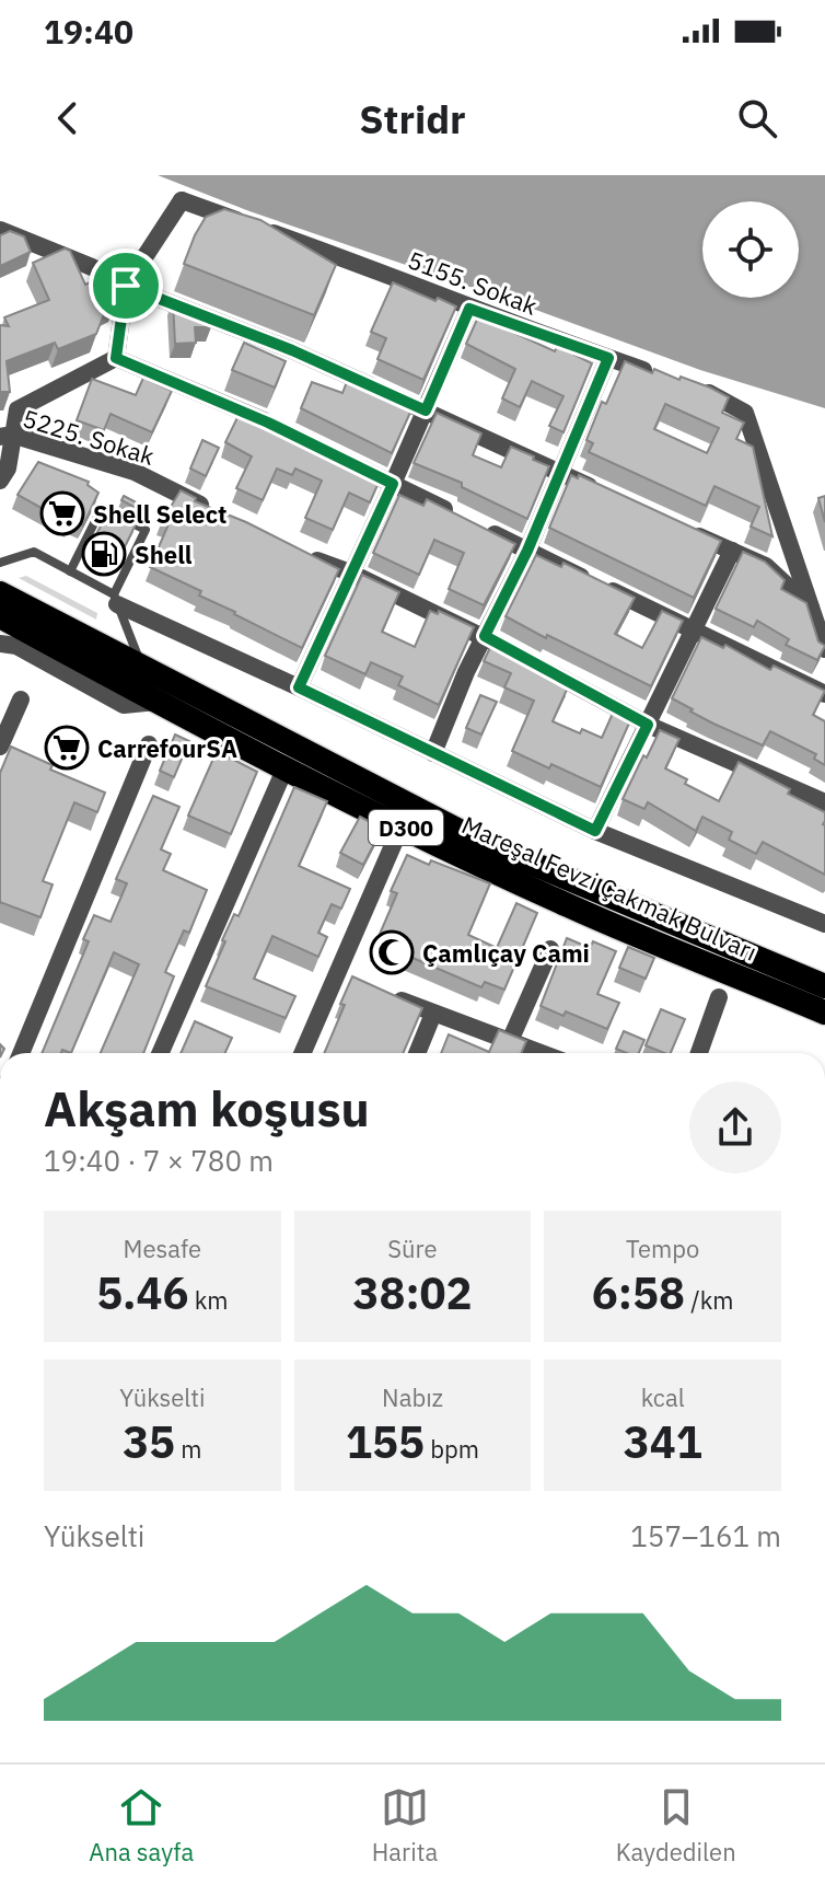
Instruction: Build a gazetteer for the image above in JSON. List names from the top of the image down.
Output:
{
  "streets": {
    "highway": ["D300", "Mareşal Fevzi Çakmak Bulvarı"],
    "street": ["5155. Sokak", "5225. Sokak"]
  },
  "places": {
    "supermarket": ["Shell Select", "CarrefourSA"],
    "fuel station": ["Shell"],
    "mosque": ["Çamlıçay Cami"]
  },
  "page": {
    "status": "19:40",
    "header": "Stridr",
    "heading": ["Akşam koşusu", "19:40 · 7 × 780 m"],
    "stats": [
      ["Mesafe", "5.46 km"],
      ["Süre", "38:02"],
      ["Tempo", "6:58 /km"],
      ["Yükselti", "35 m"],
      ["Nabız", "155 bpm"],
      ["kcal", "341"]
    ],
    "chart": ["Yükselti", "157–161 m"],
    "tabs": ["Ana sayfa", "Harita", "Kaydedilen"]
  }
}
